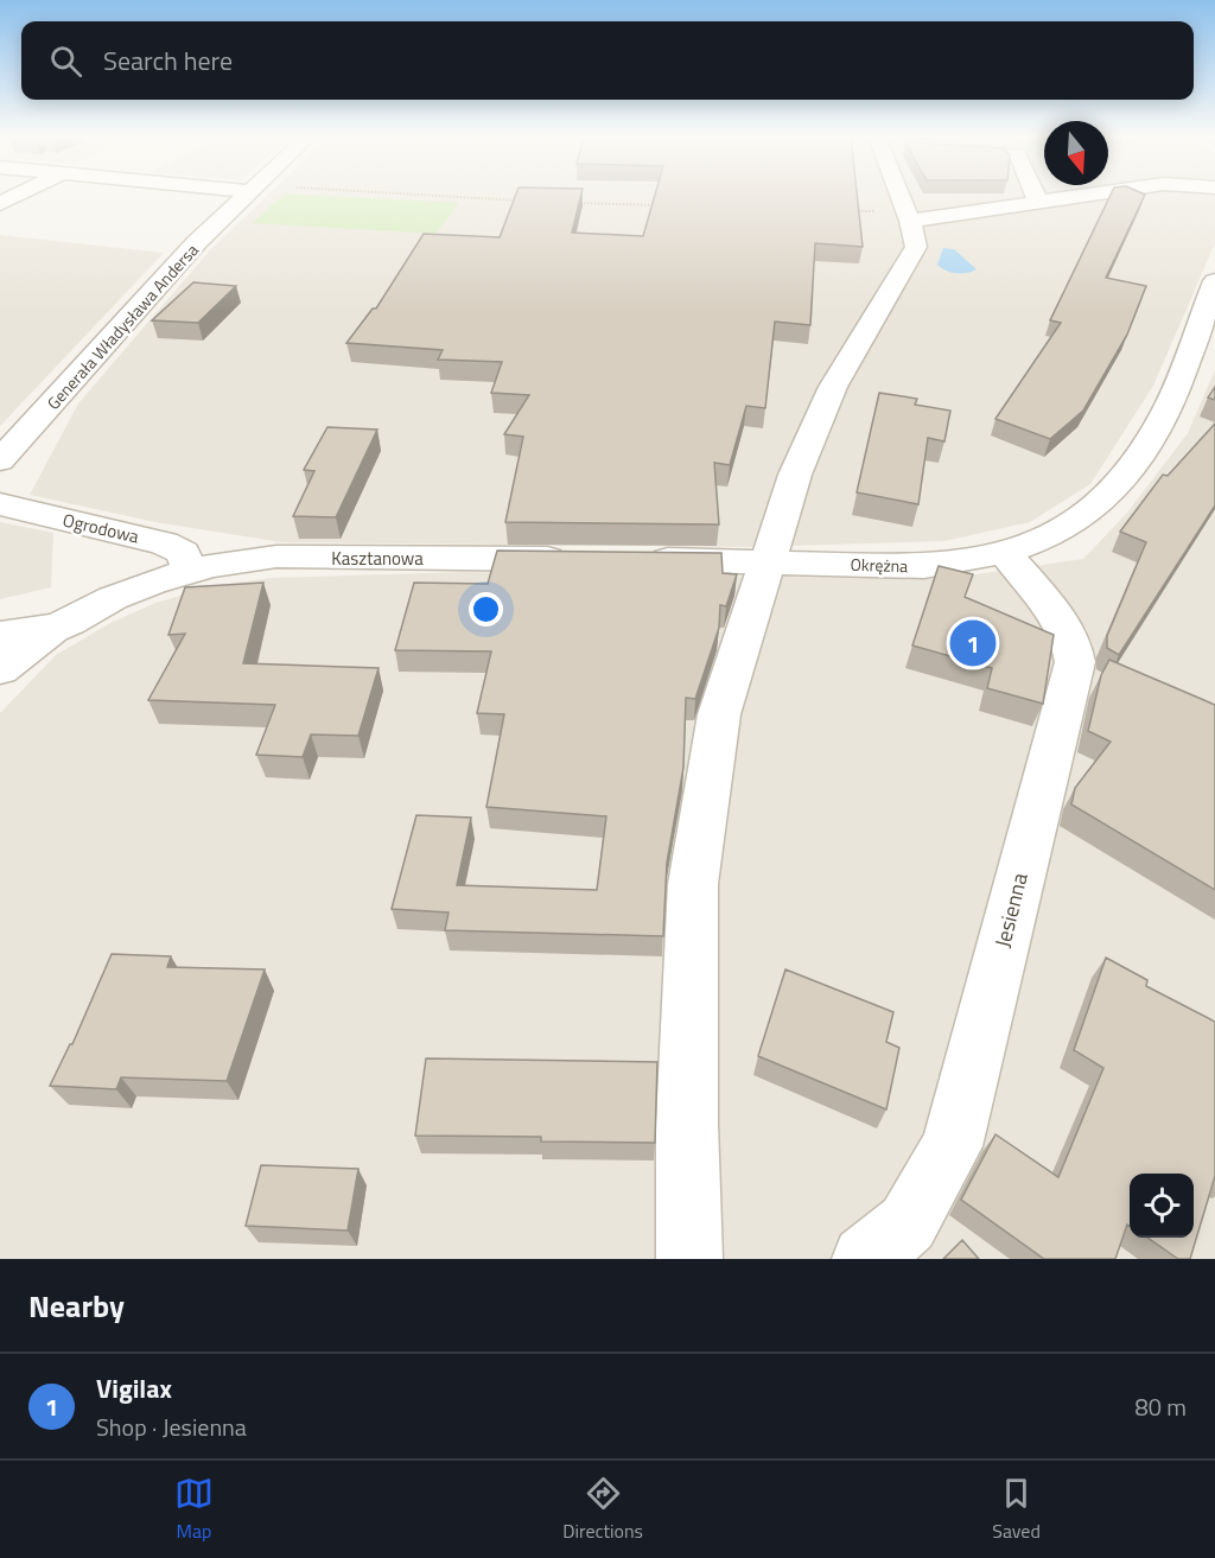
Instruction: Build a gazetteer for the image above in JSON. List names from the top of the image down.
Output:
{
  "streets": {
    "street": [
      "Generała Władysława Andersa",
      "Ogrodowa",
      "Kasztanowa",
      "Okrężna",
      "Jesienna"
    ]
  },
  "crossings": [
    ["Ogrodowa", "Kasztanowa"],
    ["Okrężna", "Jesienna"]
  ],
  "north": "bottom",
  "page": {
    "search": "Search here",
    "pins": "1",
    "heading": "Nearby",
    "list": [
      {
        "mark": "1",
        "name": "Vigilax",
        "note": "Shop · Jesienna",
        "value": "80 m"
      }
    ],
    "nav": ["Map", "Directions", "Saved"]
  }
}
